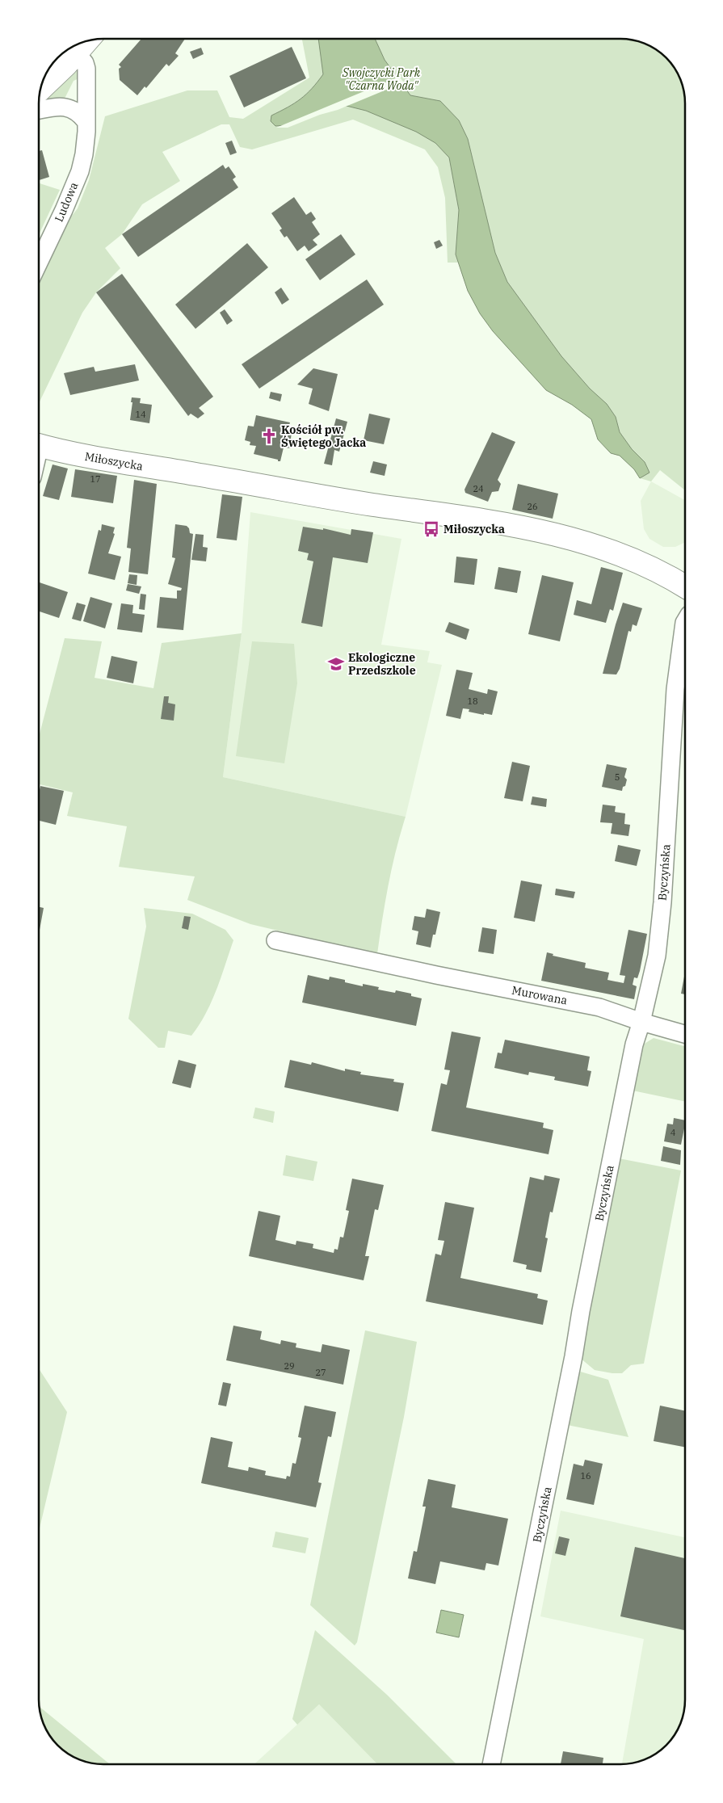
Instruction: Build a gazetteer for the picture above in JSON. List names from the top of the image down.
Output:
{
  "streets": {
    "street": [
      "Ludowa",
      "Miłoszycka",
      "Byczyńska",
      "Murowana"
    ]
  },
  "crossings": [
    ["Byczyńska", "Murowana"]
  ],
  "parks": ["Swojczycki Park \"Czarna Woda\""],
  "places": {
    "church": ["Kościół pw. Świętego Jacka"],
    "bus stop": ["Miłoszycka"],
    "school or university": ["Ekologiczne Przedszkole"]
  },
  "house_numbers": [
    "14",
    "17",
    "24",
    "26",
    "18",
    "5",
    "4",
    "29",
    "27",
    "16"
  ]
}
